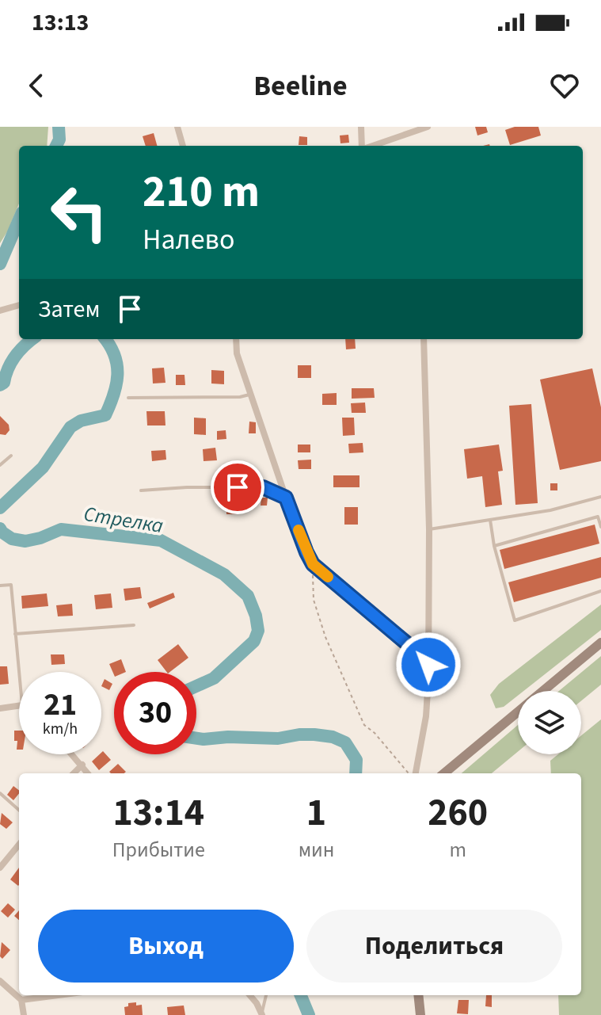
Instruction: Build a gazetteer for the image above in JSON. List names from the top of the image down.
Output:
{
  "water": ["Стрелка"],
  "page": {
    "status": "13:13",
    "header": "Beeline",
    "turn": ["210 m", "Налево"],
    "then": "Затем",
    "speed": "21 km/h",
    "limit": "30",
    "eta": [
      "13:14",
      "Прибытие",
      "1",
      "мин",
      "260",
      "m"
    ],
    "buttons": ["Выход", "Поделиться"]
  }
}
